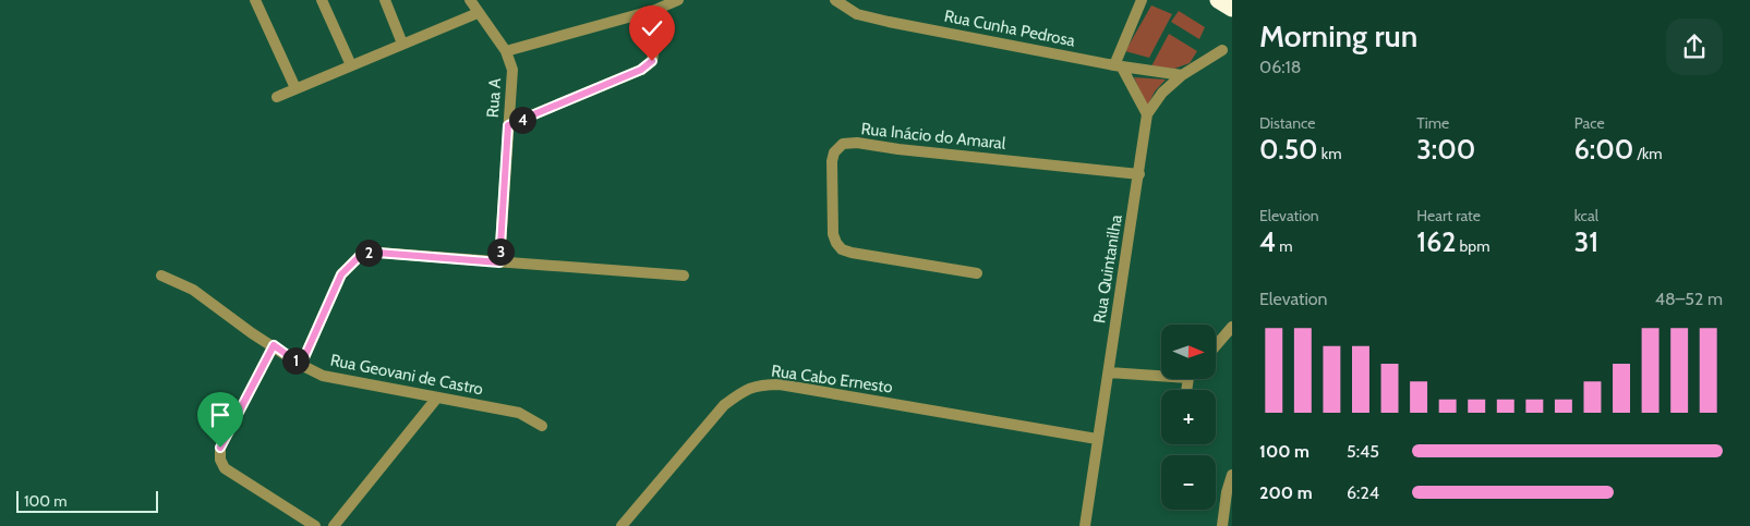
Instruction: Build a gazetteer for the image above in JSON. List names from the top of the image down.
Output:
{
  "streets": {
    "street": [
      "Rua Cunha Pedrosa",
      "Rua A",
      "Rua Inácio do Amaral",
      "Rua Quintanilha",
      "Rua Geovani de Castro",
      "Rua Cabo Ernesto"
    ]
  },
  "crossings": [
    ["Rua Cunha Pedrosa", "Rua Quintanilha"],
    ["Rua Inácio do Amaral", "Rua Quintanilha"],
    ["Rua Quintanilha", "Rua Cabo Ernesto"]
  ],
  "scale_bar": "100 m",
  "north": "right",
  "page": {
    "heading": ["Morning run", "06:18"],
    "stats": [
      ["Distance", "0.50 km"],
      ["Time", "3:00"],
      ["Pace", "6:00 /km"],
      ["Elevation", "4 m"],
      ["Heart rate", "162 bpm"],
      ["kcal", "31"]
    ],
    "pins": [
      "4",
      "3",
      "2",
      "1"
    ],
    "chart": ["Elevation", "48–52 m"],
    "map_buttons": ["+", "−"],
    "list": [
      {
        "name": "100 m",
        "note": "5:45"
      },
      {
        "name": "200 m",
        "note": "6:24"
      }
    ],
    "scale": "100 m"
  }
}
